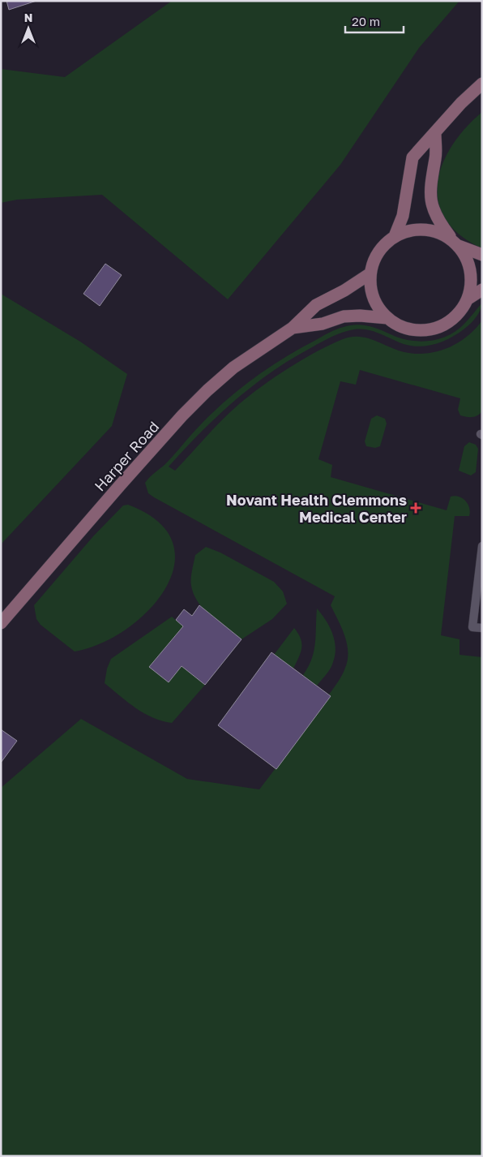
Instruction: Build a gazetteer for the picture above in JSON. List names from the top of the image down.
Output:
{
  "streets": {
    "main road": ["Harper Road"]
  },
  "places": {
    "health": ["Novant Health Clemmons Medical Center"]
  },
  "scale_bar": "20 m",
  "north": "top"
}
